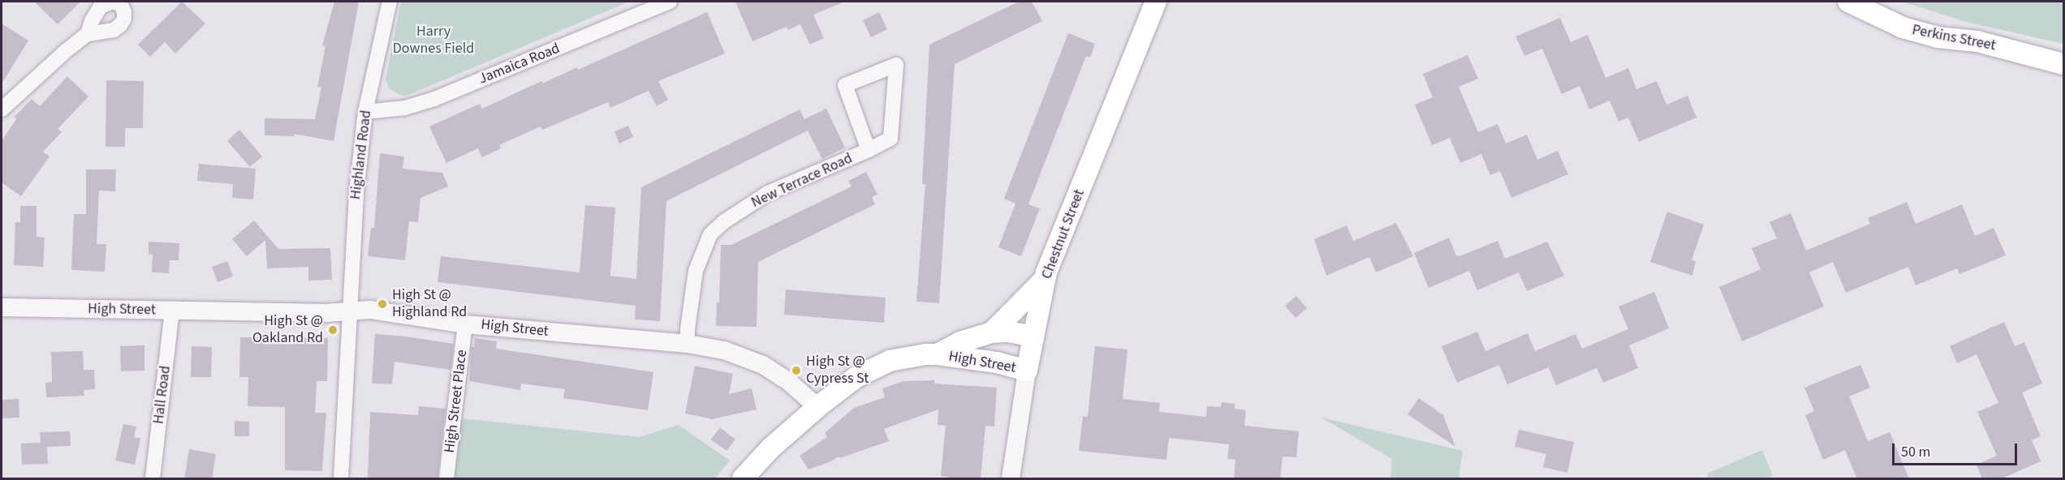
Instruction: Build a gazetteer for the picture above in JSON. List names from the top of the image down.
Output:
{
  "streets": {
    "main road": ["Perkins Street", "Chestnut Street", "High Street"],
    "street": [
      "Jamaica Road",
      "Highland Road",
      "New Terrace Road",
      "Hall Road",
      "High Street Place"
    ]
  },
  "crossings": [
    ["Jamaica Road", "Highland Road"],
    ["Highland Road", "High Street"],
    ["New Terrace Road", "High Street"],
    ["Chestnut Street", "High Street"],
    ["High Street", "Hall Road"],
    ["High Street", "High Street Place"]
  ],
  "parks": ["Harry Downes Field"],
  "places": ["High St @ Highland Rd", "High St @ Oakland Rd", "High St @ Cypress St"],
  "scale_bar": "50 m"
}
